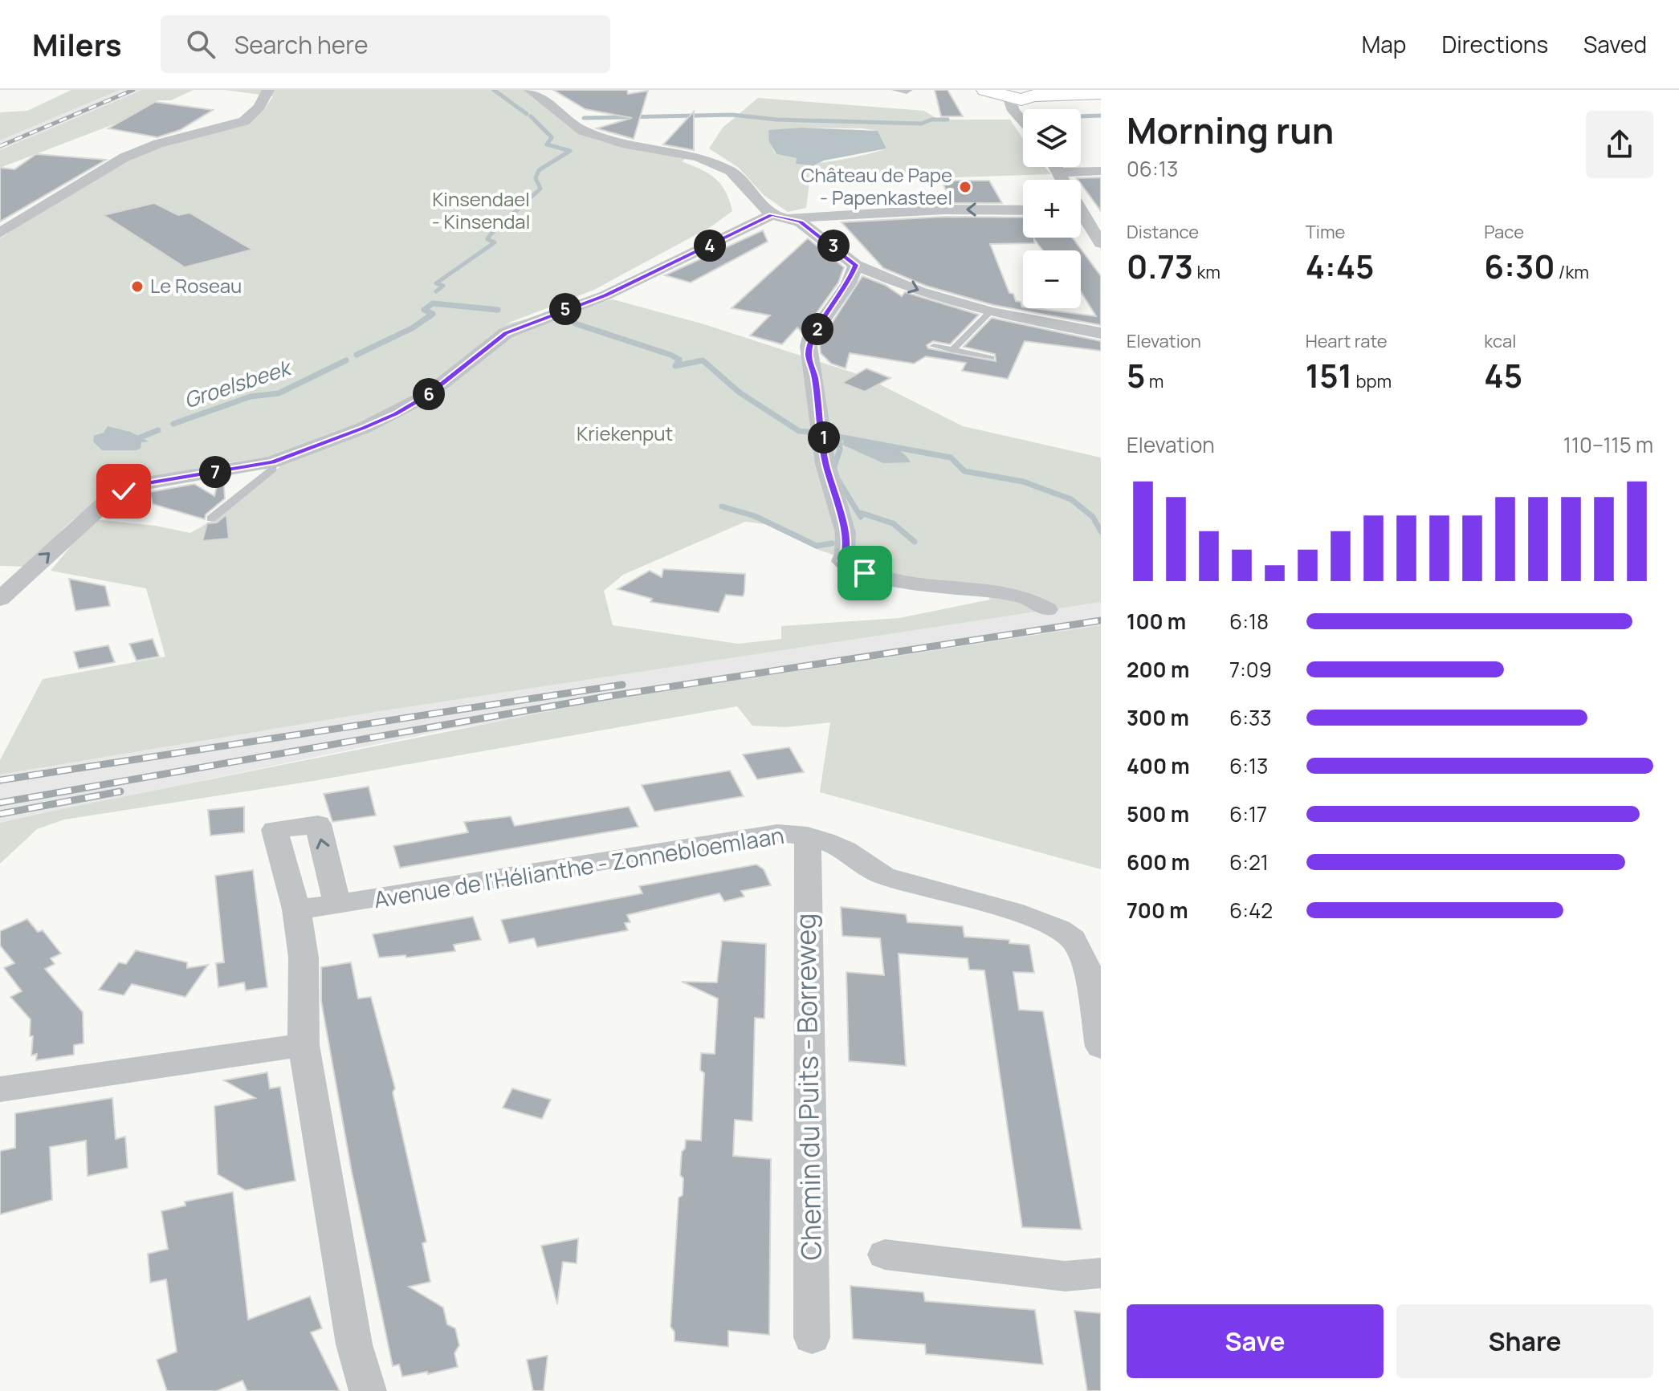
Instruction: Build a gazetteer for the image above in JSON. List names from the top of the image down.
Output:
{
  "streets": {
    "street": ["Avenue de l'Hélianthe - Zonnebloemlaan", "Chemin du Puits - Borreweg"]
  },
  "crossings": [
    ["Avenue de l'Hélianthe - Zonnebloemlaan", "Chemin du Puits - Borreweg"]
  ],
  "water": ["Groelsbeek"],
  "parks": ["Kinsendael - Kinsendal", "Kriekenput"],
  "places": ["Château de Pape - Papenkasteel", "Le Roseau"],
  "page": {
    "header": "Milers",
    "search": "Search here",
    "nav": ["Map", "Directions", "Saved"],
    "heading": ["Morning run", "06:13"],
    "map_buttons": ["+", "−"],
    "stats": [
      ["Distance", "0.73 km"],
      ["Time", "4:45"],
      ["Pace", "6:30 /km"],
      ["Elevation", "5 m"],
      ["Heart rate", "151 bpm"],
      ["kcal", "45"]
    ],
    "pins": [
      "3",
      "4",
      "5",
      "2",
      "6",
      "1",
      "7"
    ],
    "chart": ["Elevation", "110–115 m"],
    "list": [
      {
        "name": "100 m",
        "note": "6:18"
      },
      {
        "name": "200 m",
        "note": "7:09"
      },
      {
        "name": "300 m",
        "note": "6:33"
      },
      {
        "name": "400 m",
        "note": "6:13"
      },
      {
        "name": "500 m",
        "note": "6:17"
      },
      {
        "name": "600 m",
        "note": "6:21"
      },
      {
        "name": "700 m",
        "note": "6:42"
      }
    ],
    "buttons": ["Save", "Share"]
  }
}
